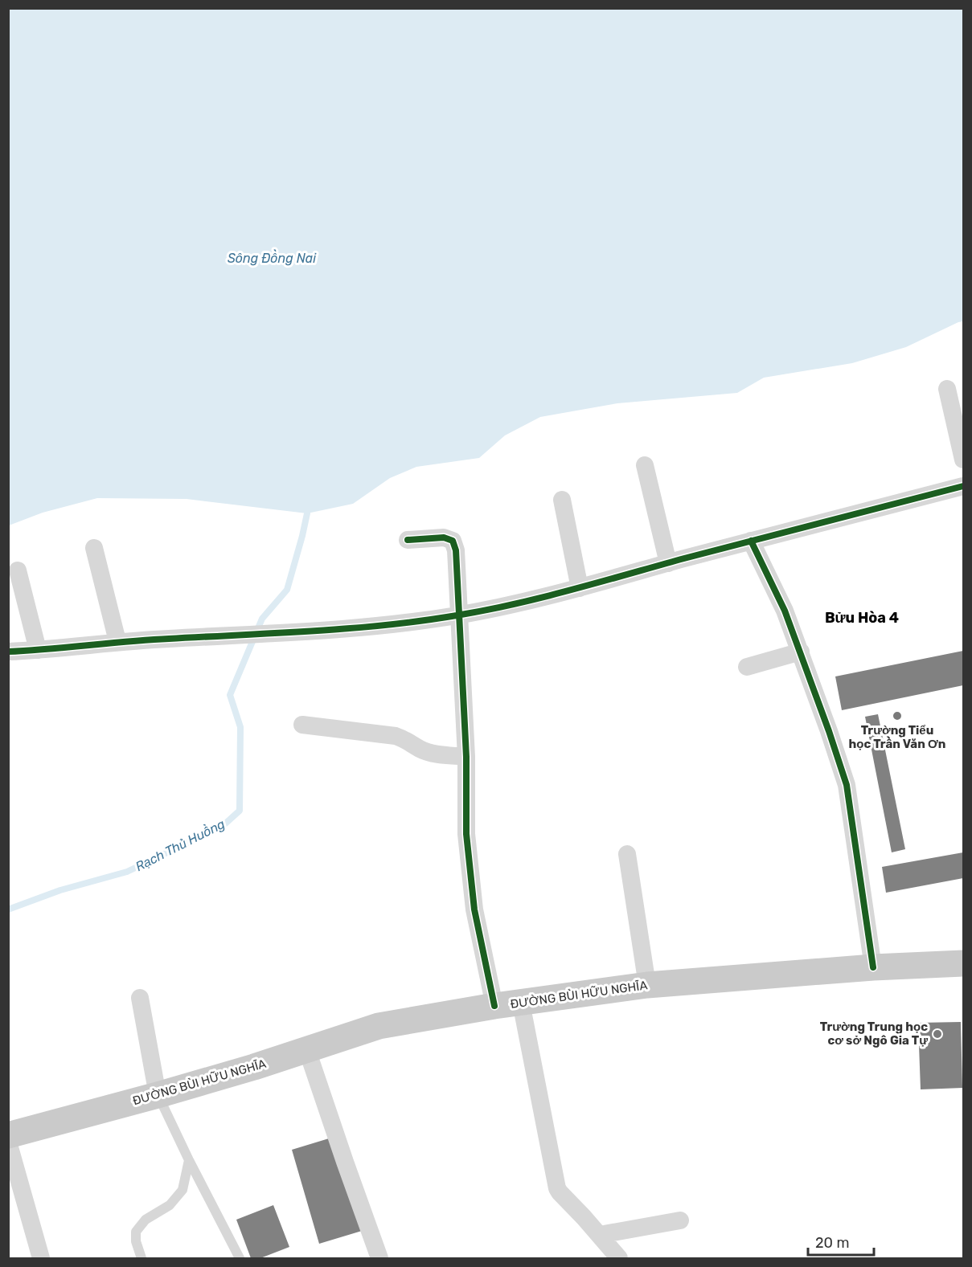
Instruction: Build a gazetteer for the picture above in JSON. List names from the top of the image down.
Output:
{
  "streets": {
    "main road": ["ĐƯỜNG BÙI HỮU NGHĨA"]
  },
  "districts": ["Bửu Hòa 4"],
  "water": ["Sông Đồng Nai", "Rạch Thủ Huồng"],
  "places": ["Trường Tiểu học Trần Văn Ơn", "Trường Trung học cơ sở Ngô Gia Tự"],
  "scale_bar": "20 m"
}
